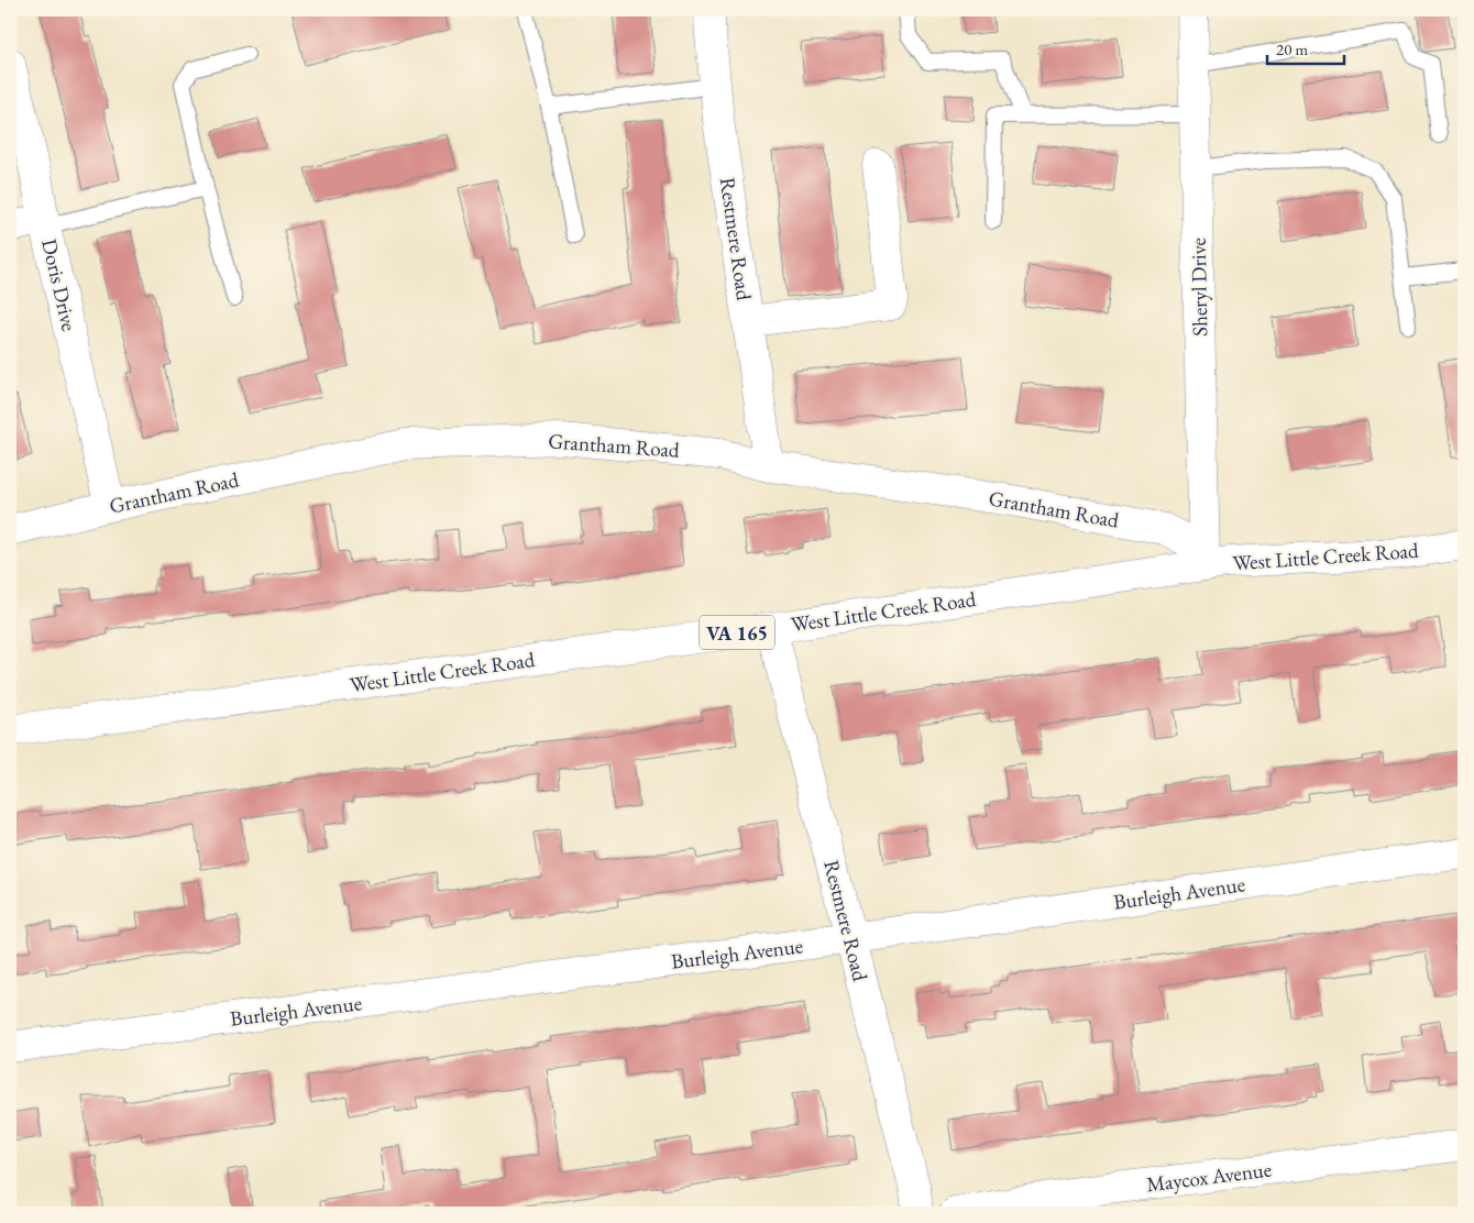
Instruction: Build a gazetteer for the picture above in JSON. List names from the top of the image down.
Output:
{
  "streets": {
    "street": [
      "Restmere Road",
      "Doris Drive",
      "Sheryl Drive",
      "Grantham Road",
      "West Little Creek Road",
      "VA 165",
      "Burleigh Avenue",
      "Maycox Avenue"
    ]
  },
  "crossings": [
    ["Restmere Road", "Grantham Road"],
    ["Restmere Road", "West Little Creek Road"],
    ["Restmere Road", "Burleigh Avenue"],
    ["Doris Drive", "Grantham Road"],
    ["Sheryl Drive", "Grantham Road"],
    ["Sheryl Drive", "West Little Creek Road"],
    ["Grantham Road", "West Little Creek Road"]
  ],
  "scale_bar": "20 m"
}
